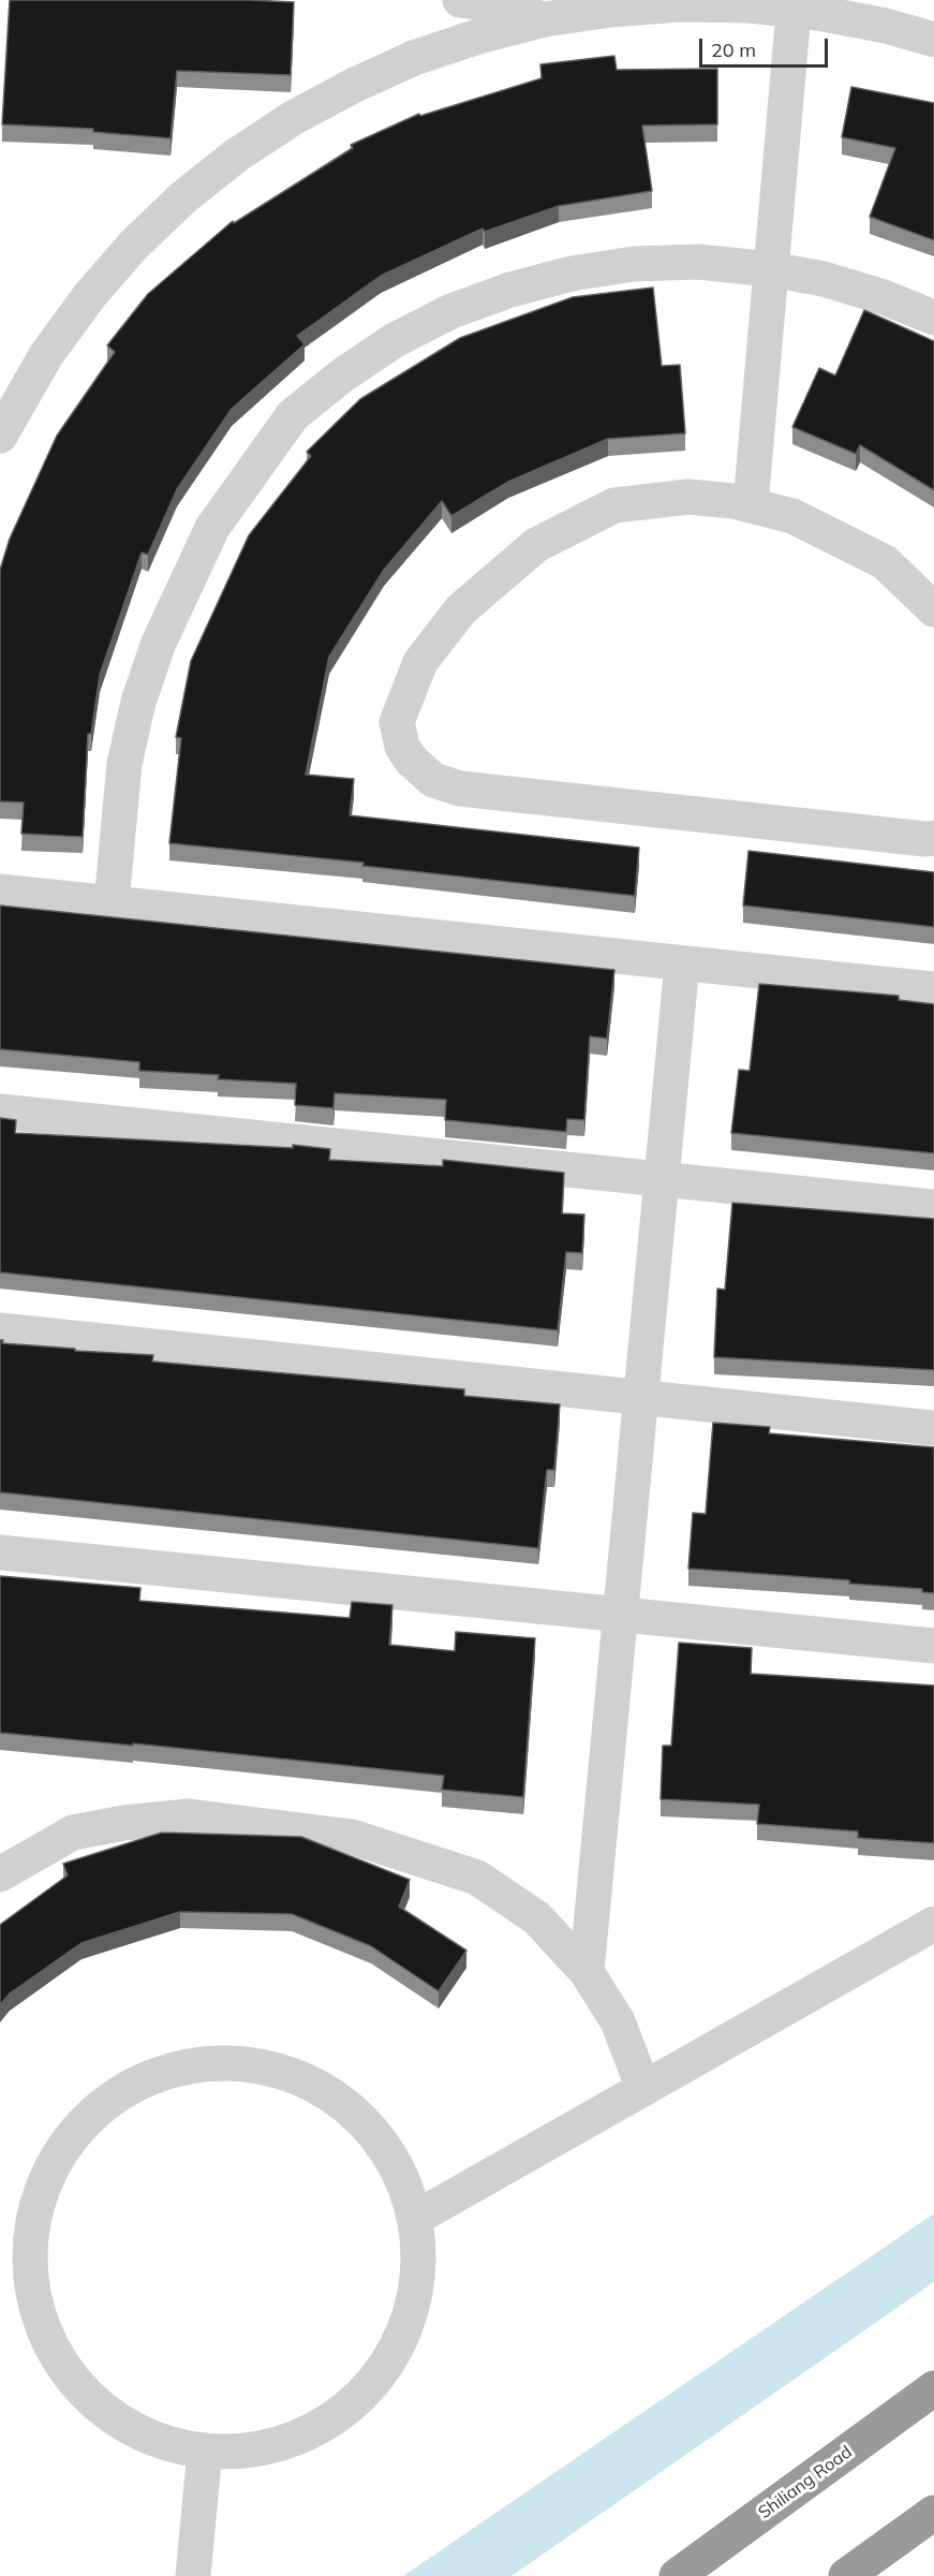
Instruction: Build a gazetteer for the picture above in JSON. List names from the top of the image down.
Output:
{
  "streets": {
    "highway": ["Shiliang Road"]
  },
  "scale_bar": "20 m"
}
